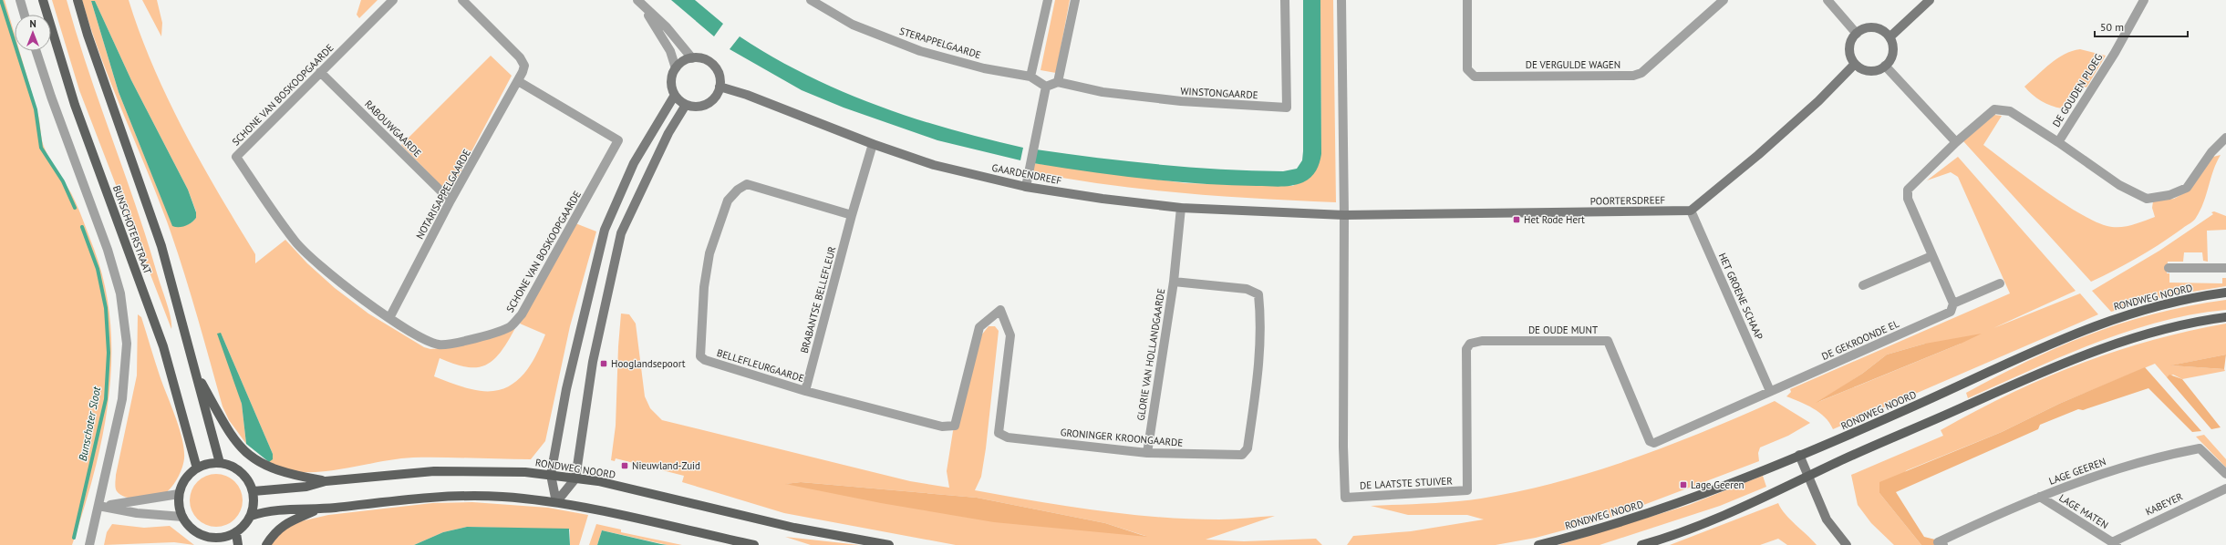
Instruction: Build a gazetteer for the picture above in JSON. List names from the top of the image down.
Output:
{
  "streets": {
    "main road": ["BUNSCHOTERSTRAAT", "RONDWEG NOORD"],
    "street": [
      "STERAPPELGAARDE",
      "DE VERGULDE WAGEN",
      "DE GOUDEN PLOEG",
      "WINSTONGAARDE",
      "SCHONE VAN BOSKOOPGAARDE",
      "RABOUWGAARDE",
      "GAARDENDREEF",
      "NOTARISAPPELGAARDE",
      "POORTERSDREEF",
      "HET GROENE SCHAAP",
      "BRABANTSE BELLEFLEUR",
      "DE OUDE MUNT",
      "DE GEKROONDE EL",
      "GLORIE VAN HOLLANDGAARDE",
      "BELLEFLEURGAARDE",
      "GRONINGER KROONGAARDE",
      "LAGE GEEREN",
      "DE LAATSTE STUIVER",
      "KABEYER",
      "LAGE MATEN"
    ]
  },
  "crossings": [
    ["SCHONE VAN BOSKOOPGAARDE", "RABOUWGAARDE"],
    ["SCHONE VAN BOSKOOPGAARDE", "NOTARISAPPELGAARDE"],
    ["RABOUWGAARDE", "NOTARISAPPELGAARDE"],
    ["GAARDENDREEF", "POORTERSDREEF"],
    ["GAARDENDREEF", "BRABANTSE BELLEFLEUR"],
    ["GAARDENDREEF", "DE LAATSTE STUIVER"],
    ["POORTERSDREEF", "HET GROENE SCHAAP"],
    ["POORTERSDREEF", "DE LAATSTE STUIVER"],
    ["BUNSCHOTERSTRAAT", "RONDWEG NOORD"],
    ["HET GROENE SCHAAP", "DE OUDE MUNT"],
    ["HET GROENE SCHAAP", "DE GEKROONDE EL"],
    ["BRABANTSE BELLEFLEUR", "BELLEFLEURGAARDE"],
    ["DE OUDE MUNT", "DE GEKROONDE EL"],
    ["DE OUDE MUNT", "DE LAATSTE STUIVER"],
    ["GLORIE VAN HOLLANDGAARDE", "GRONINGER KROONGAARDE"],
    ["BELLEFLEURGAARDE", "GRONINGER KROONGAARDE"],
    ["LAGE GEEREN", "LAGE MATEN"],
    ["KABEYER", "LAGE MATEN"]
  ],
  "water": ["Bunschoter Sloot"],
  "places": {
    "transit": [
      "Het Rode Hert",
      "Hooglandsepoort",
      "Nieuwland-Zuid",
      "Lage Geeren"
    ]
  },
  "scale_bar": "50 m",
  "north": "top"
}
